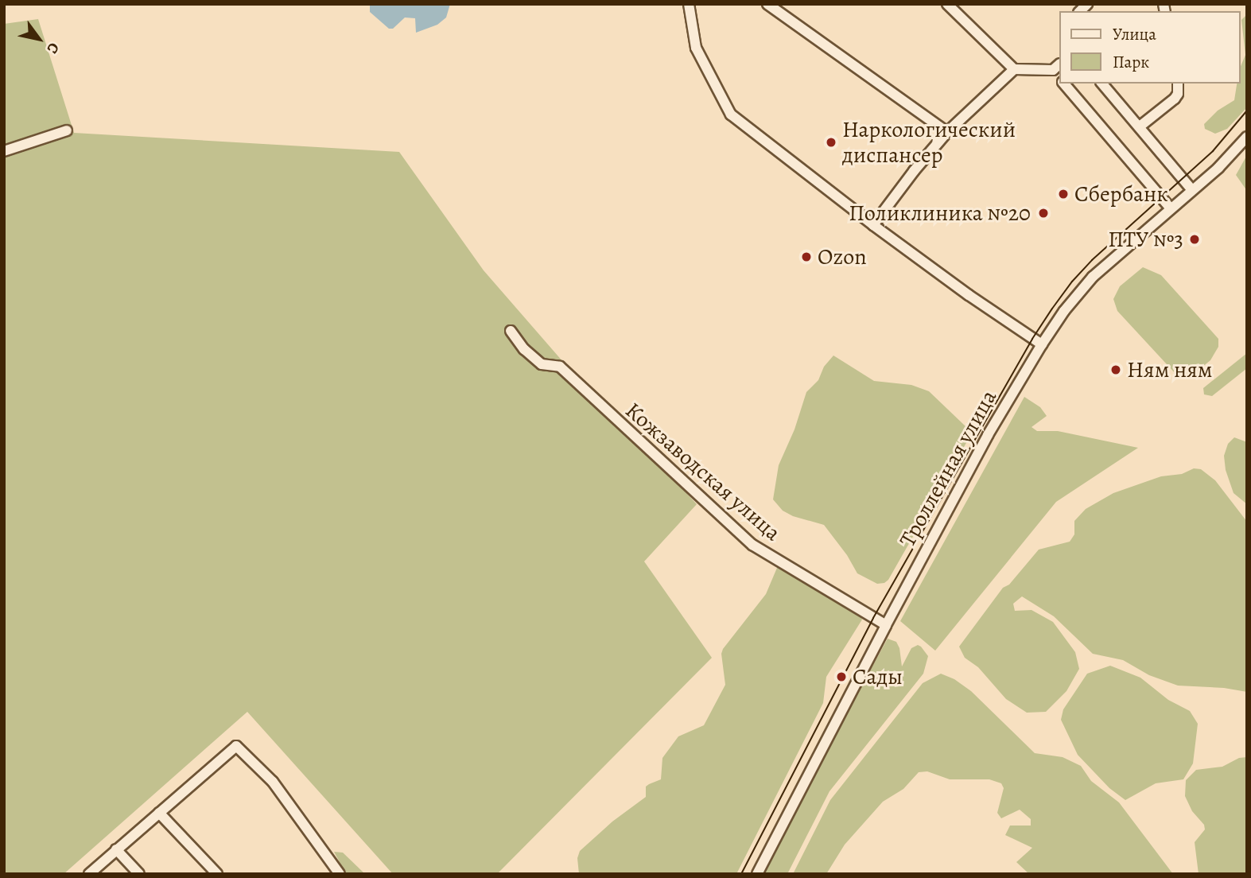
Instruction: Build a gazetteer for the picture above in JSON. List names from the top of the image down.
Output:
{
  "streets": {
    "street": ["Троллейная улица", "Кожзаводская улица"]
  },
  "crossings": [
    ["Троллейная улица", "Кожзаводская улица"]
  ],
  "places": [
    "Наркологический диспансер",
    "Сбербанк",
    "Поликлиника №20",
    "ПТУ №3",
    "Ozon",
    "Ням ням",
    "Сады"
  ],
  "legend": ["Улица", "Парк"],
  "north": "bottom right"
}
